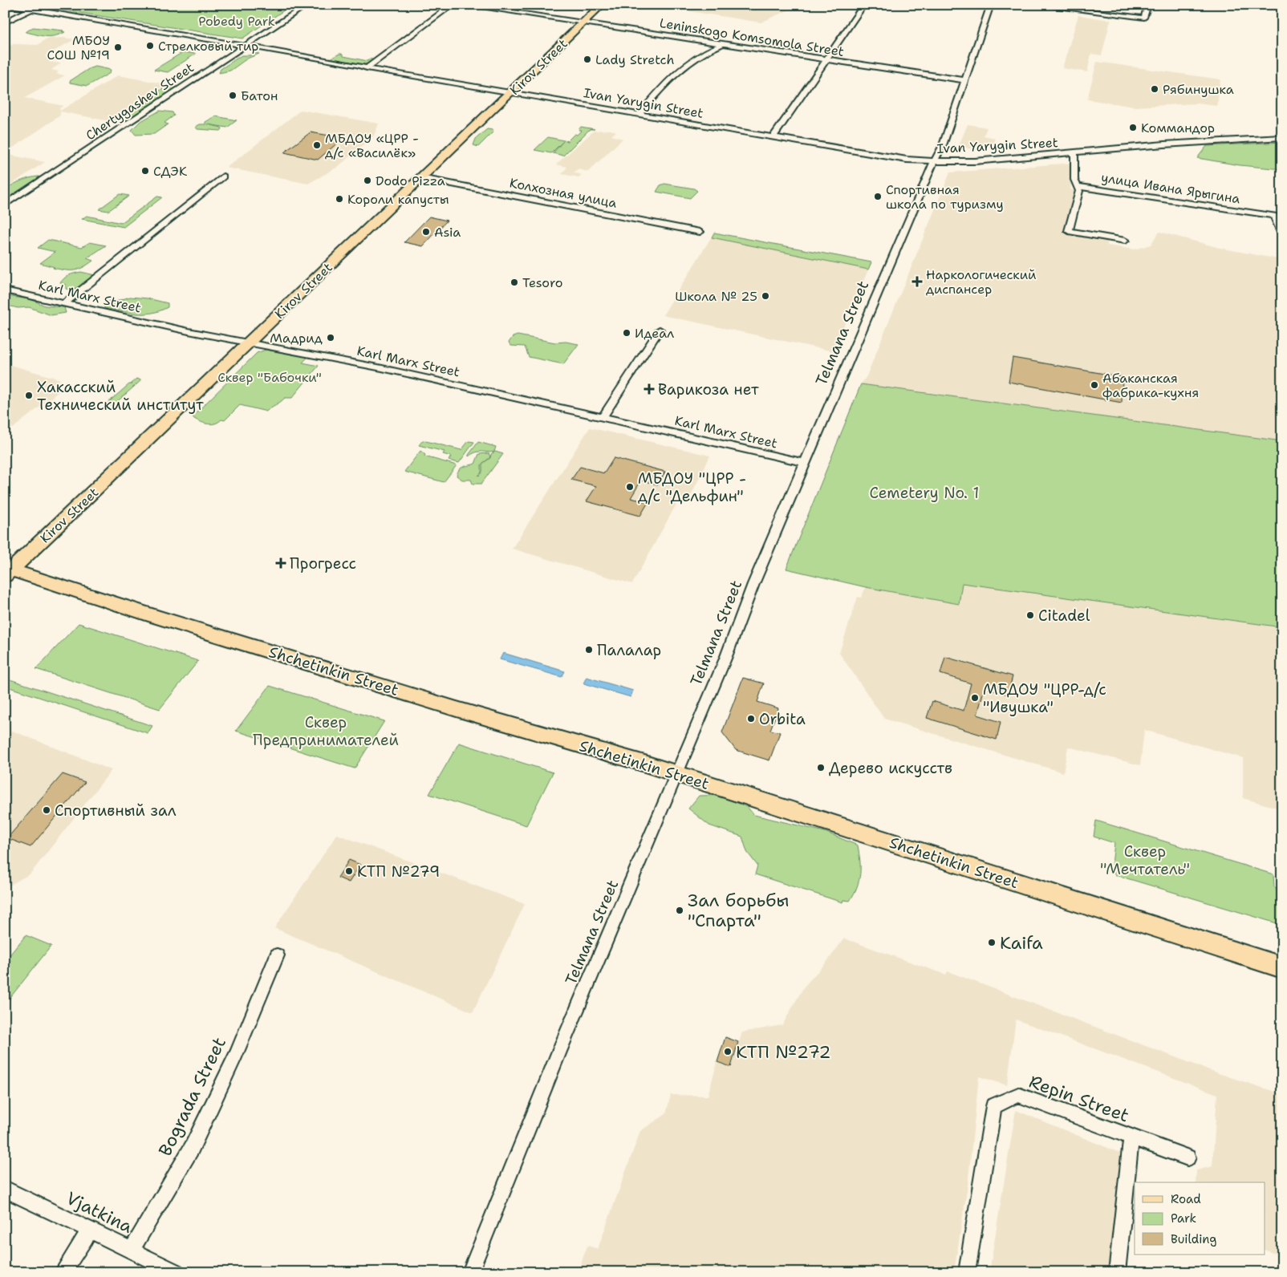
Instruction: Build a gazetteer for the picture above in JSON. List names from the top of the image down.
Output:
{
  "streets": {
    "main road": ["Kirov Street", "Shchetinkin Street"],
    "street": [
      "Leninskogo Komsomola Street",
      "Chertygashev Street",
      "Ivan Yarygin Street",
      "улица Ивана Ярыгина",
      "Колхозная улица",
      "Karl Marx Street",
      "Telmana Street",
      "Bograda Street",
      "Repin Street",
      "Vjatkina"
    ]
  },
  "crossings": [
    ["Leninskogo Komsomola Street", "Kirov Street"],
    ["Leninskogo Komsomola Street", "Telmana Street"],
    ["Kirov Street", "Ivan Yarygin Street"],
    ["Kirov Street", "Колхозная улица"],
    ["Kirov Street", "Karl Marx Street"],
    ["Kirov Street", "Shchetinkin Street"],
    ["Chertygashev Street", "Ivan Yarygin Street"],
    ["Ivan Yarygin Street", "Telmana Street"],
    ["Karl Marx Street", "Telmana Street"],
    ["Telmana Street", "Shchetinkin Street"],
    ["Bograda Street", "Vjatkina"]
  ],
  "parks": [
    "Pobedy Park",
    "Сквер \"Бабочки\"",
    "Cemetery No. 1",
    "Сквер Предпринимателей",
    "Сквер \"Мечтатель\""
  ],
  "places": {
    "other": [
      "Стрелковый тир",
      "МБОУ СОШ №19",
      "Lady Stretch",
      "Рябинушка",
      "Батон",
      "Коммандор",
      "МБДОУ «ЦРР - д/с «Василёк»",
      "СДЭК",
      "Dodo Pizza",
      "Спортивная школа по туризму",
      "Короли капусты",
      "Asia",
      "Tesoro",
      "Школа № 25",
      "Идеал",
      "Мадрид",
      "Абаканская фабрика-кухня",
      "Хакасский Технический институт",
      "МБДОУ \"ЦРР - д/с \"Дельфин\"",
      "Citadel",
      "Палалар",
      "МБДОУ \"ЦРР-д/с \"Ивушка\"",
      "Orbita",
      "Дерево искусств",
      "Спортивный зал",
      "КТП №279",
      "Зал борьбы \"Спарта\"",
      "Kaifa",
      "КТП №272"
    ],
    "health": ["Наркологический диспансер", "Варикоза нет", "Прогресс"]
  },
  "legend": ["Road", "Park", "Building"]
}
